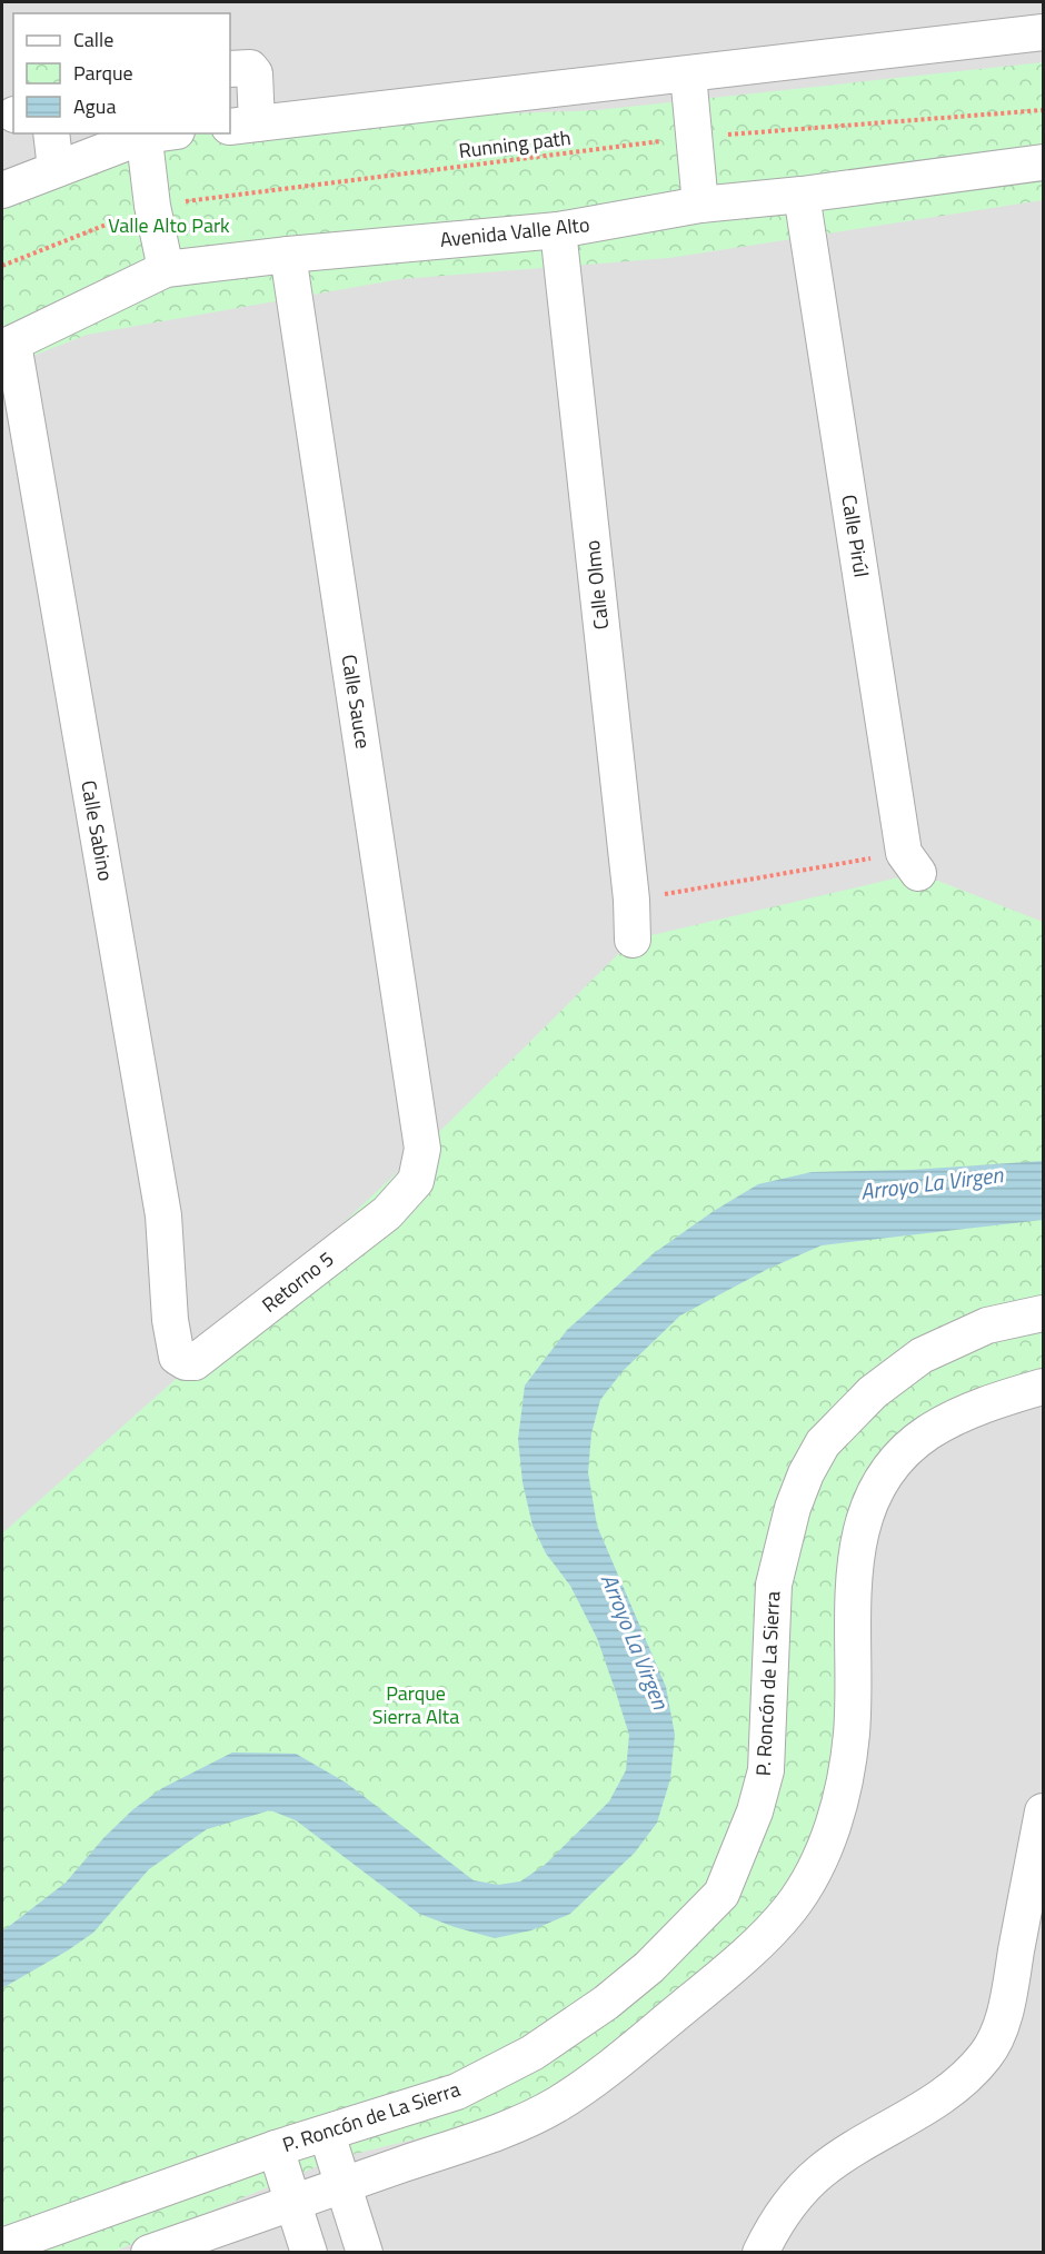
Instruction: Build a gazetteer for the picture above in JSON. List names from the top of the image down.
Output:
{
  "streets": {
    "street": [
      "Avenida Valle Alto",
      "Calle Pirúl",
      "Calle Olmo",
      "Calle Sauce",
      "Calle Sabino",
      "Retorno 5",
      "P. Roncón de La Sierra"
    ],
    "path": ["Running path"]
  },
  "crossings": [
    ["Avenida Valle Alto", "Calle Pirúl"],
    ["Avenida Valle Alto", "Calle Olmo"],
    ["Avenida Valle Alto", "Calle Sauce"],
    ["Avenida Valle Alto", "Calle Sabino"],
    ["Calle Sauce", "Retorno 5"],
    ["Calle Sabino", "Retorno 5"]
  ],
  "water": ["Arroyo La Virgen"],
  "parks": ["Valle Alto Park", "Parque Sierra Alta"],
  "legend": ["Calle", "Parque", "Agua"]
}
